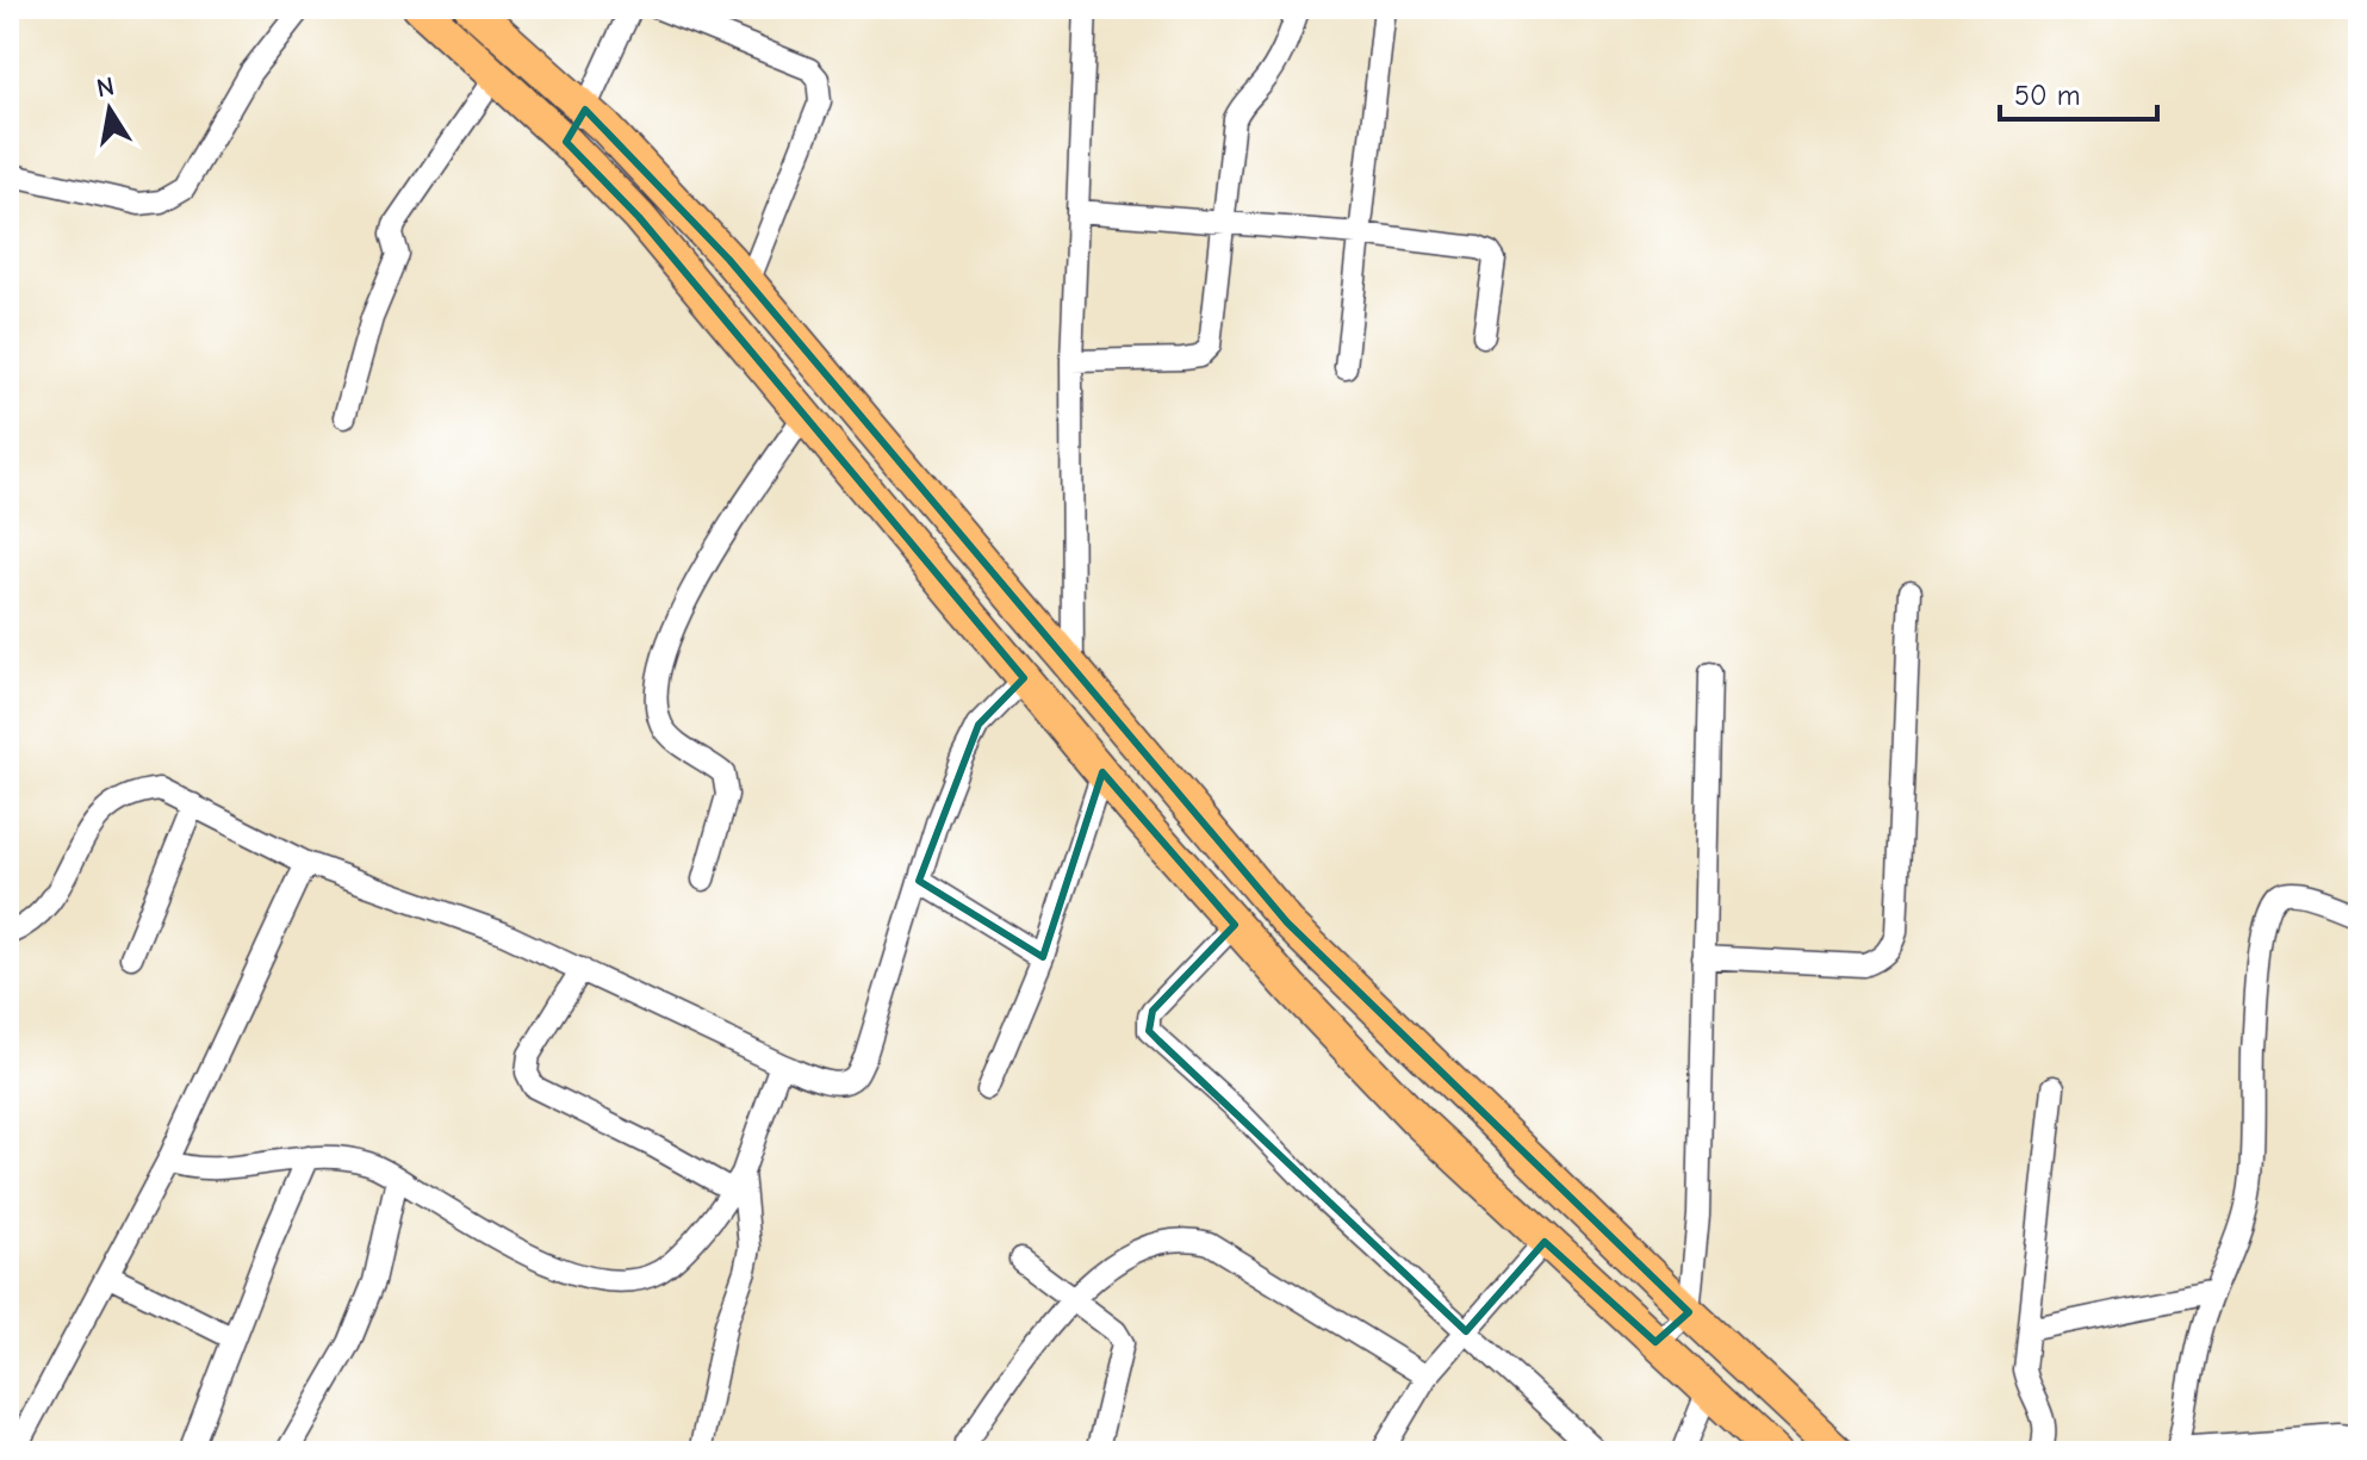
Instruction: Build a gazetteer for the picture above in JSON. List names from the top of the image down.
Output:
{
  "scale_bar": "50 m",
  "north": "top"
}
